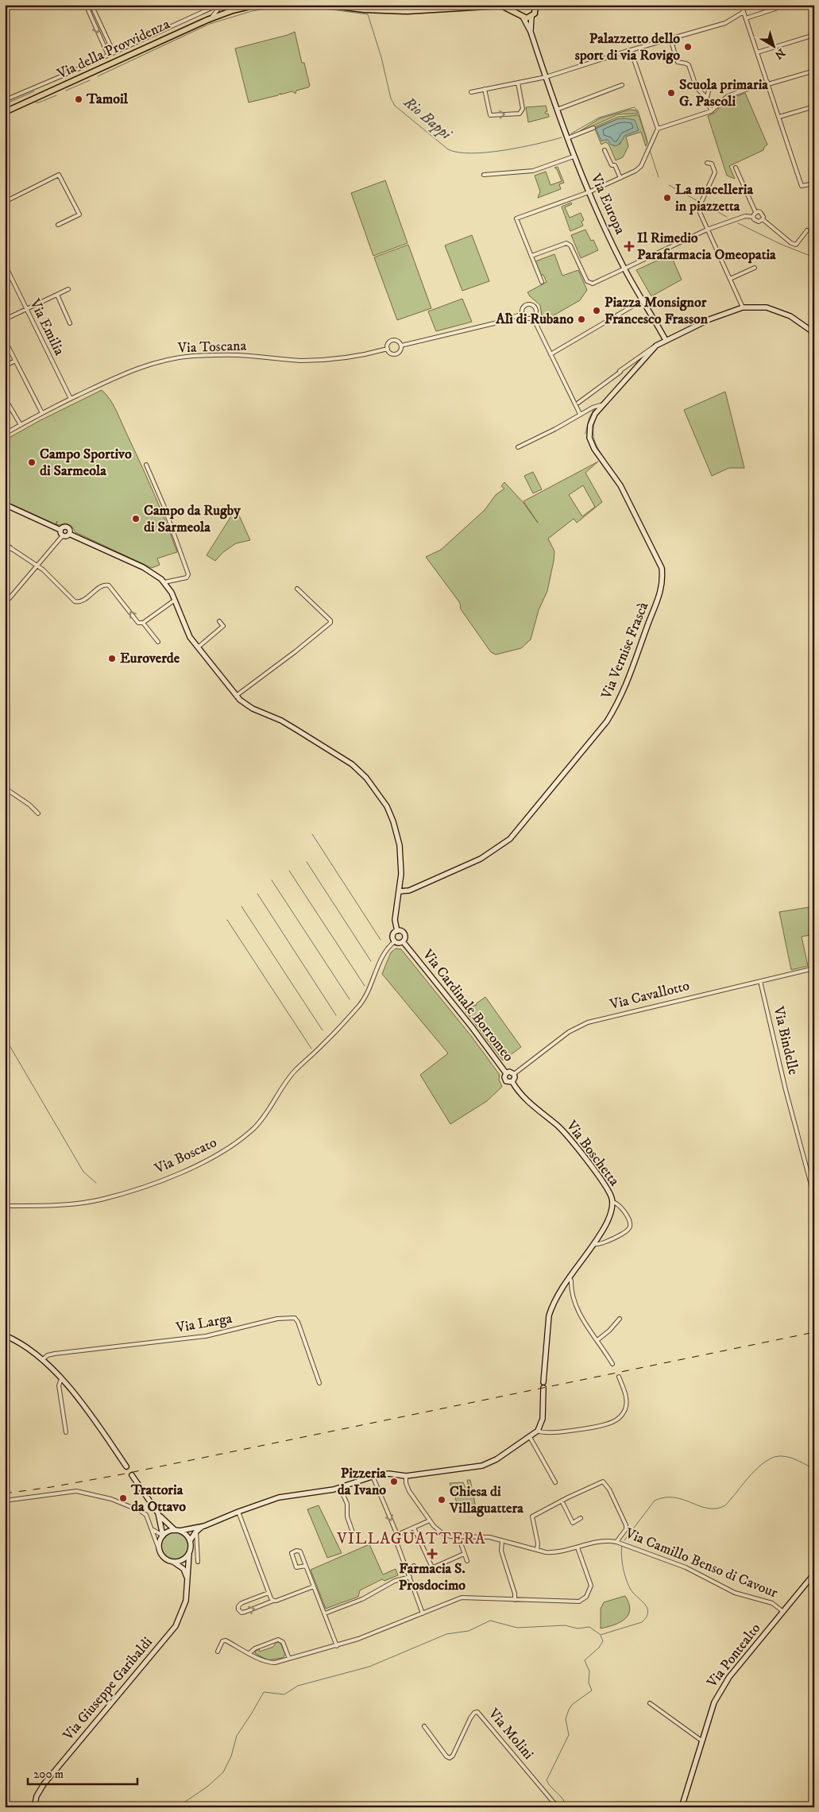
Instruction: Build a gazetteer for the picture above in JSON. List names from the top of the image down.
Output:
{
  "streets": {
    "main road": ["Via della Provvidenza"],
    "street": [
      "Via Europa",
      "Via Emilia",
      "Via Toscana",
      "Via Vernise Frascà",
      "Via Cavallotto",
      "Via Cardinale Borromeo",
      "Via Bindelle",
      "Via Boschetta",
      "Via Boscato",
      "Via Larga",
      "Via Camillo Benso di Cavour",
      "Via Pontealto",
      "Via Giuseppe Garibaldi",
      "Via Molini"
    ]
  },
  "crossings": [
    ["Via Europa", "Via Vernise Frascà"],
    ["Via Emilia", "Via Toscana"],
    ["Via Vernise Frascà", "Via Cardinale Borromeo"],
    ["Via Cavallotto", "Via Cardinale Borromeo"],
    ["Via Cavallotto", "Via Bindelle"],
    ["Via Cavallotto", "Via Boschetta"],
    ["Via Cardinale Borromeo", "Via Boschetta"],
    ["Via Cardinale Borromeo", "Via Boscato"],
    ["Via Camillo Benso di Cavour", "Via Pontealto"]
  ],
  "districts": ["VILLAGUATTERA"],
  "water": ["Rio Bappi"],
  "places": {
    "other": [
      "Palazzetto dello sport di via Rovigo",
      "Scuola primaria G. Pascoli",
      "Tamoil",
      "La macelleria in piazzetta",
      "Piazza Monsignor Francesco Frasson",
      "Alì di Rubano",
      "Campo Sportivo di Sarmeola",
      "Campo da Rugby di Sarmeola",
      "Euroverde",
      "Pizzeria da Ivano",
      "Trattoria da Ottavo",
      "Chiesa di Villaguattera"
    ],
    "health": ["Il Rimedio Parafarmacia Omeopatia", "Farmacia S. Prosdocimo"]
  },
  "scale_bar": "200 m",
  "north": "bottom right"
}
